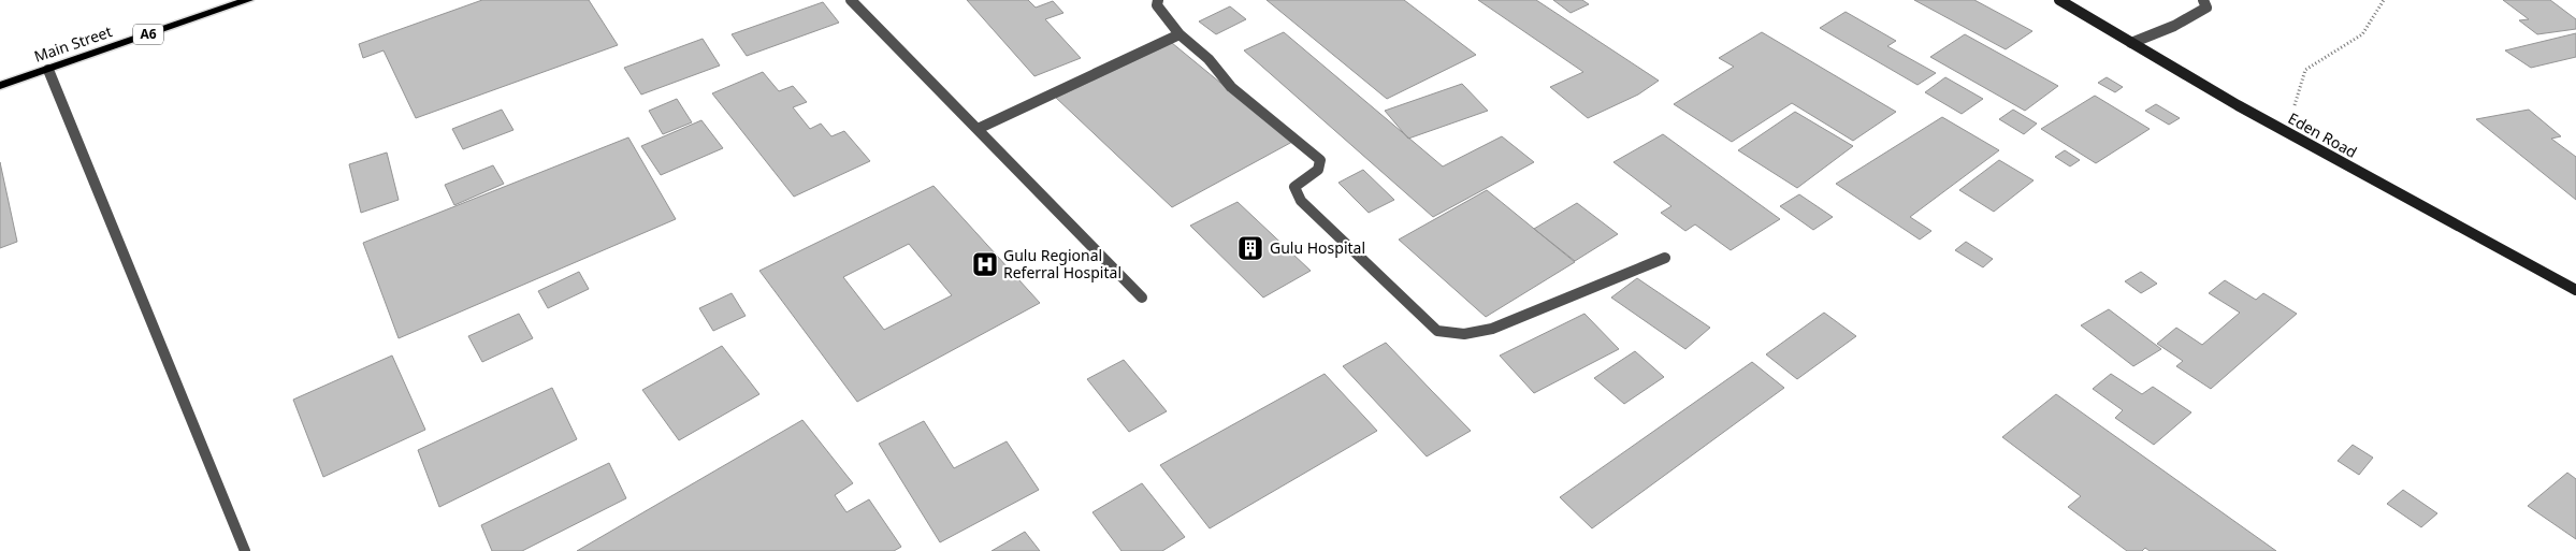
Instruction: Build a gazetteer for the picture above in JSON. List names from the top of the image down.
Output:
{
  "streets": {
    "main road": ["A6", "Main Street"],
    "street": ["Eden Road"]
  },
  "places": {
    "building": ["Gulu Hospital"],
    "hospital": ["Gulu Regional Referral Hospital"]
  }
}
